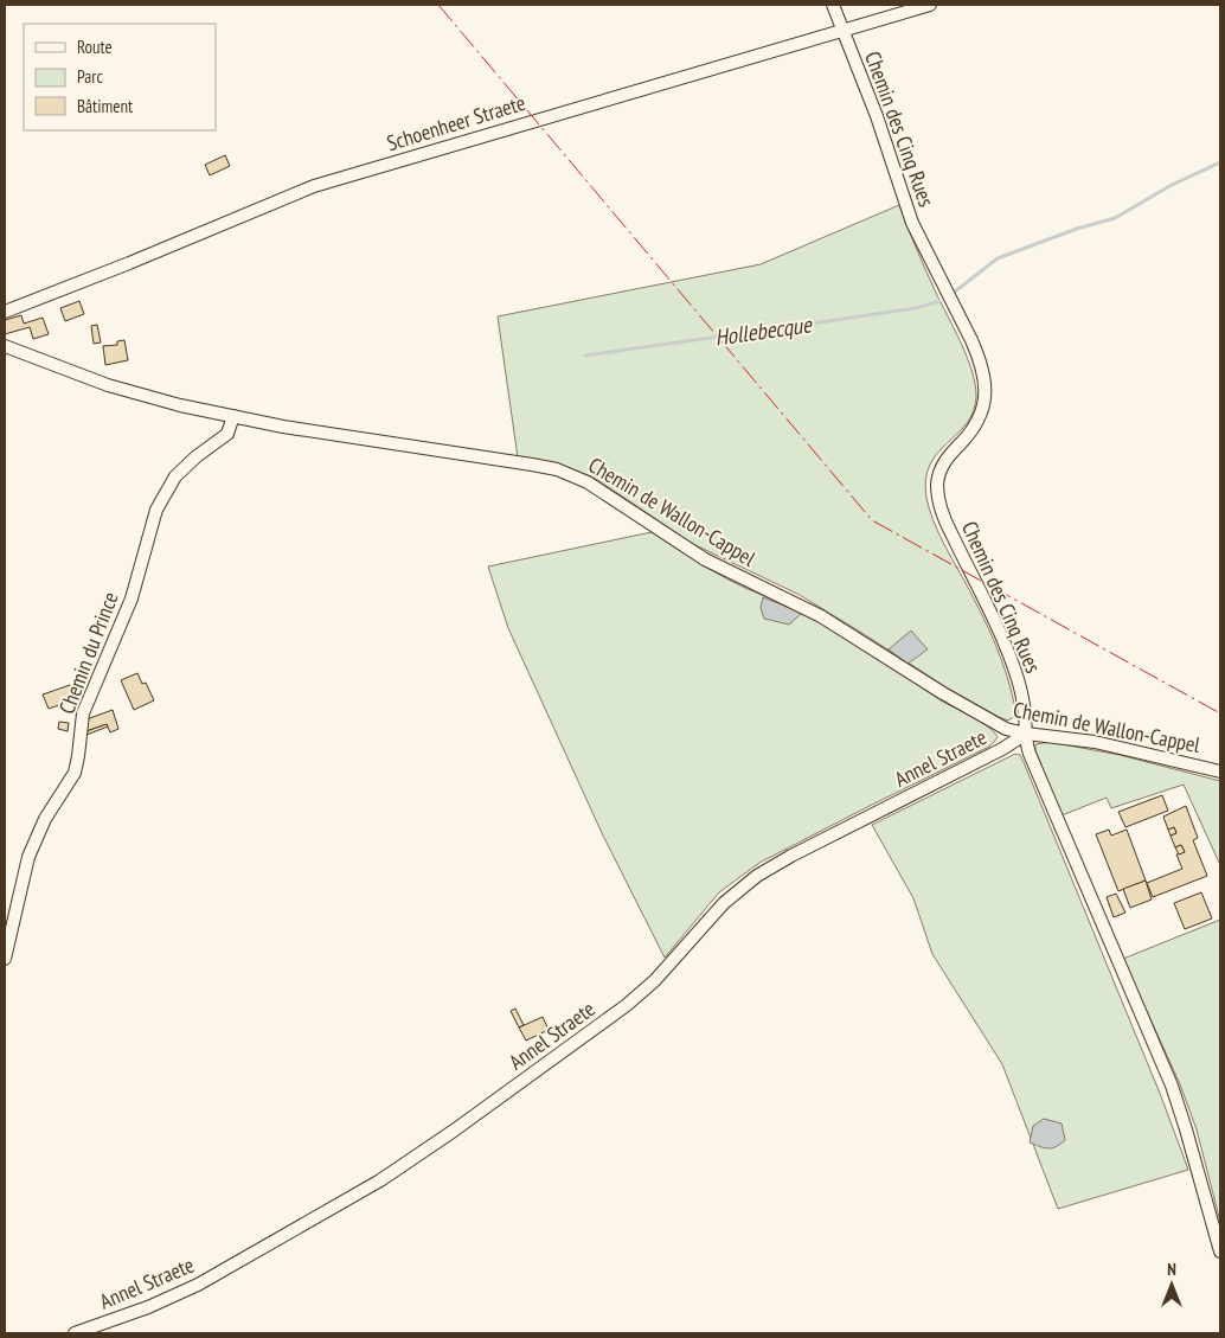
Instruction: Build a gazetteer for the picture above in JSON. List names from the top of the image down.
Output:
{
  "streets": {
    "street": [
      "Schoenheer Straete",
      "Chemin des Cinq Rues",
      "Chemin de Wallon-Cappel",
      "Chemin du Prince",
      "Annel Straete"
    ]
  },
  "crossings": [
    ["Schoenheer Straete", "Chemin des Cinq Rues"],
    ["Chemin des Cinq Rues", "Chemin de Wallon-Cappel"],
    ["Chemin des Cinq Rues", "Annel Straete"],
    ["Chemin de Wallon-Cappel", "Chemin du Prince"],
    ["Chemin de Wallon-Cappel", "Annel Straete"]
  ],
  "water": ["Hollebecque"],
  "legend": ["Route", "Parc", "Bâtiment"],
  "north": "top"
}
